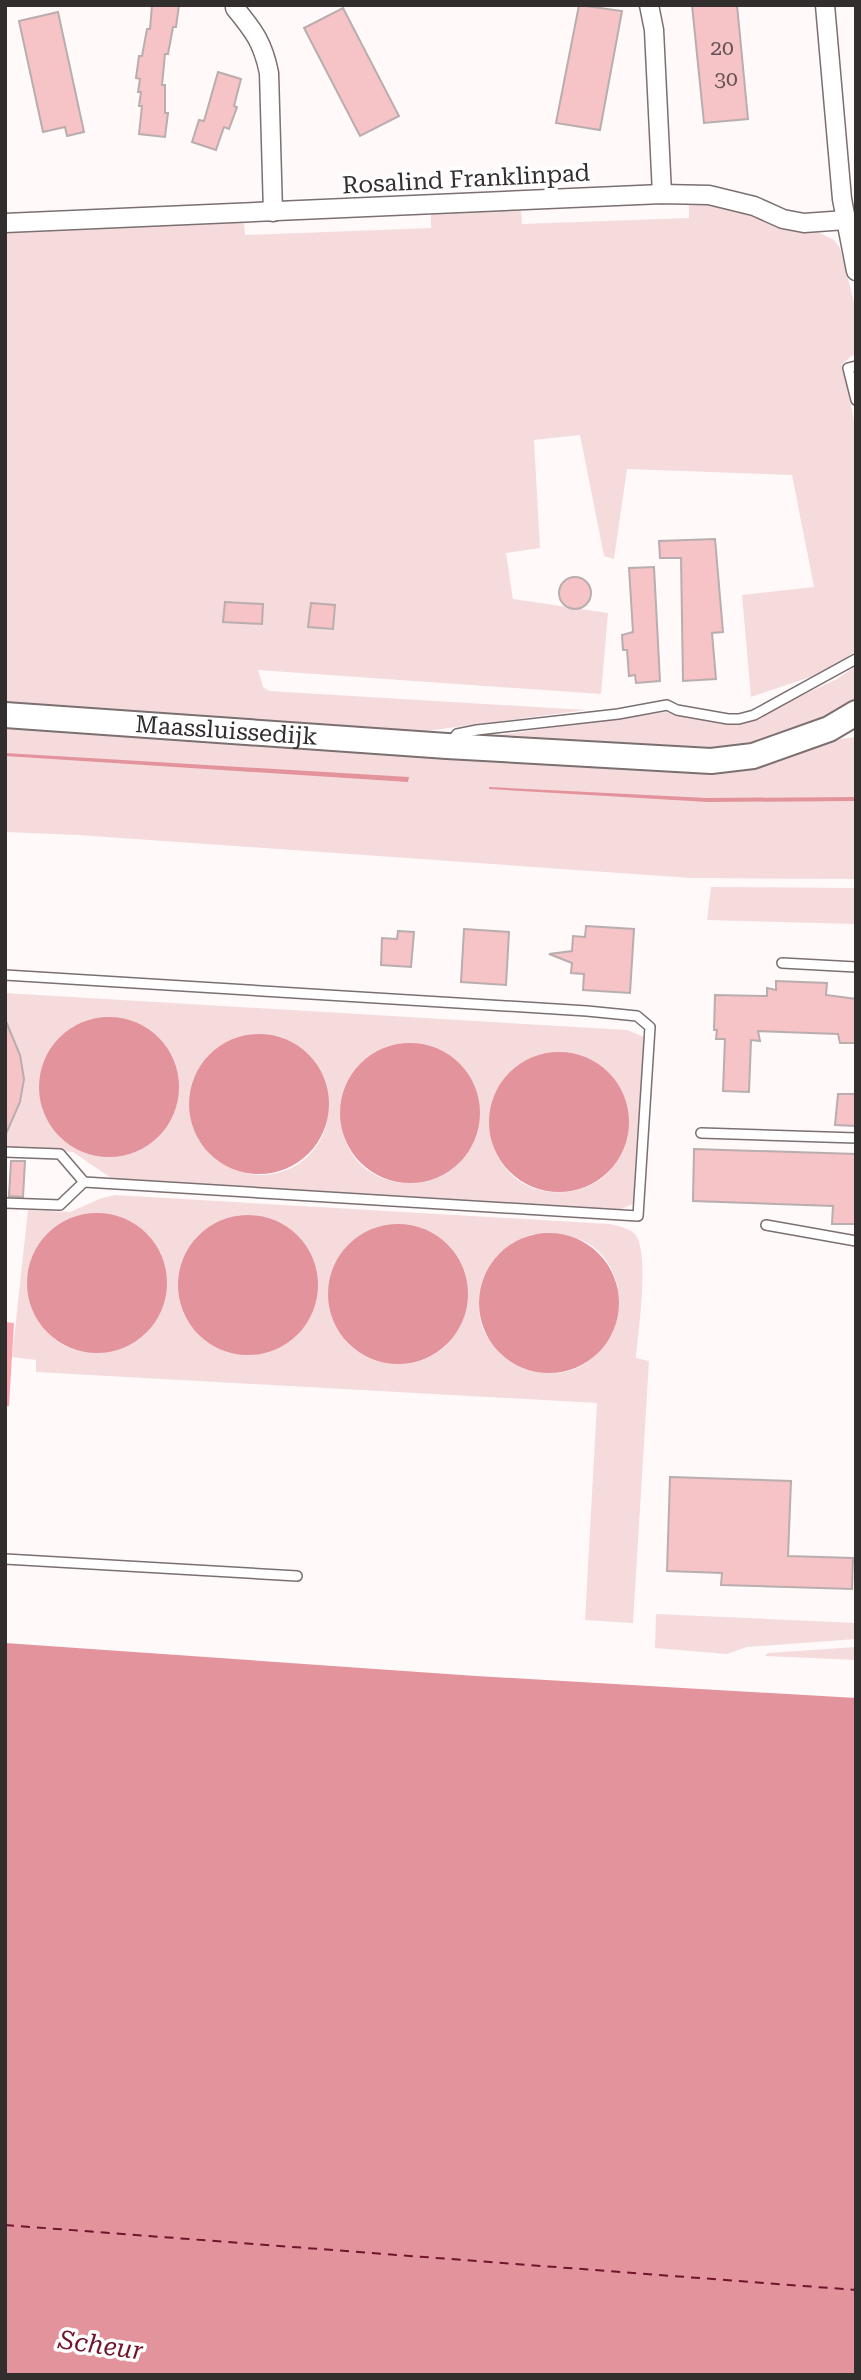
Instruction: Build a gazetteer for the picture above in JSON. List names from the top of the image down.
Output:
{
  "streets": {
    "street": ["Rosalind Franklinpad", "Maassluissedijk"]
  },
  "water": ["Scheur"],
  "house_numbers": ["20", "30"]
}
